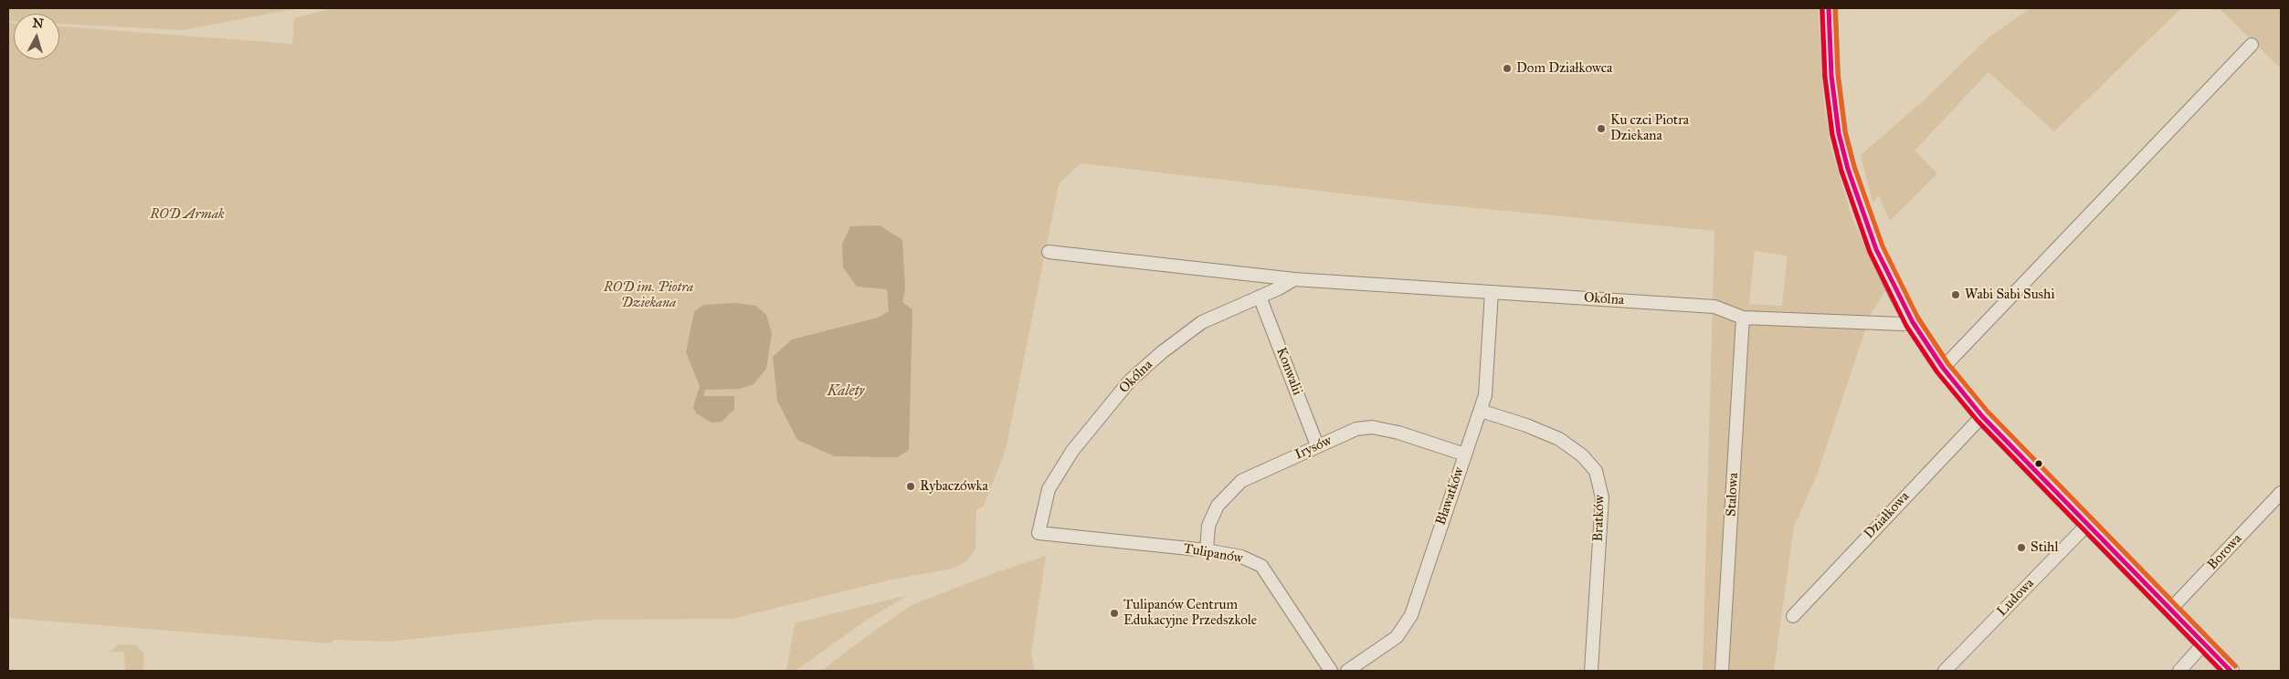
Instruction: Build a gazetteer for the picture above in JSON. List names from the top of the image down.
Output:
{
  "streets": {
    "street": [
      "Okólna",
      "Konwalii",
      "Irysów",
      "Stalowa",
      "Bławatków",
      "Działkowa",
      "Bratków",
      "Borowa",
      "Tulipanów",
      "Ludowa"
    ]
  },
  "crossings": [
    ["Okólna", "Konwalii"],
    ["Okólna", "Stalowa"],
    ["Okólna", "Bławatków"],
    ["Okólna", "Tulipanów"],
    ["Konwalii", "Irysów"],
    ["Irysów", "Bławatków"],
    ["Irysów", "Tulipanów"],
    ["Bławatków", "Bratków"]
  ],
  "water": ["Kalety"],
  "parks": ["ROD Armak", "ROD im. Piotra Dziekana"],
  "places": [
    "Dom Działkowca",
    "Ku czci Piotra Dziekana",
    "Wabi Sabi Sushi",
    "Rybaczówka",
    "Stihl",
    "Tulipanów Centrum Edukacyjne Przedszkole"
  ],
  "north": "top"
}
